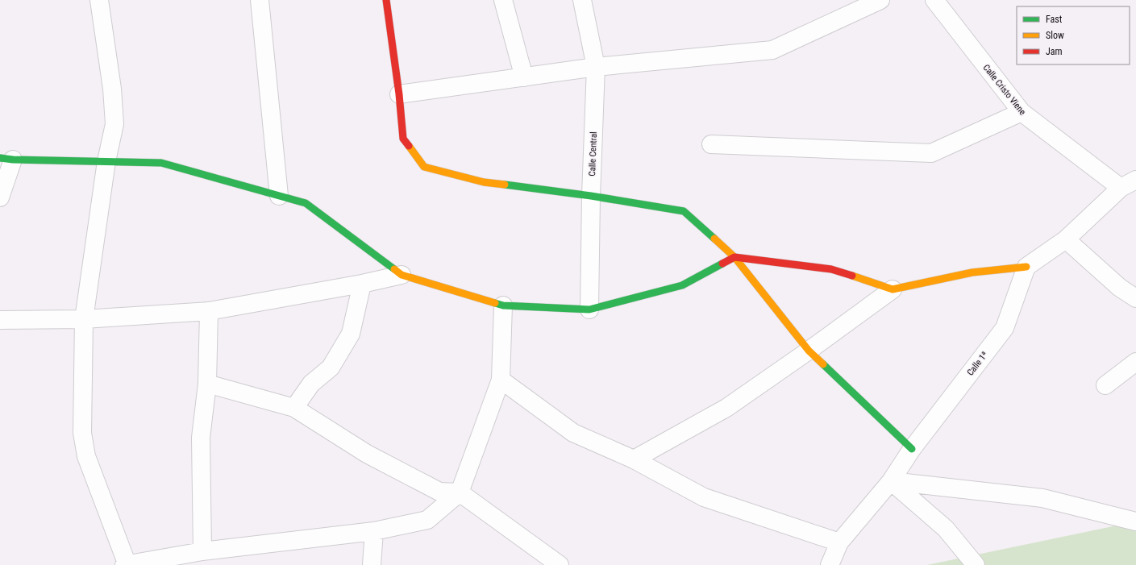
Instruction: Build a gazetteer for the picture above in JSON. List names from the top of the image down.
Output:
{
  "streets": {
    "street": ["Calle Cristo Viene", "Calle Central", "Calle 1ª"]
  },
  "legend": ["Fast", "Slow", "Jam"]
}
